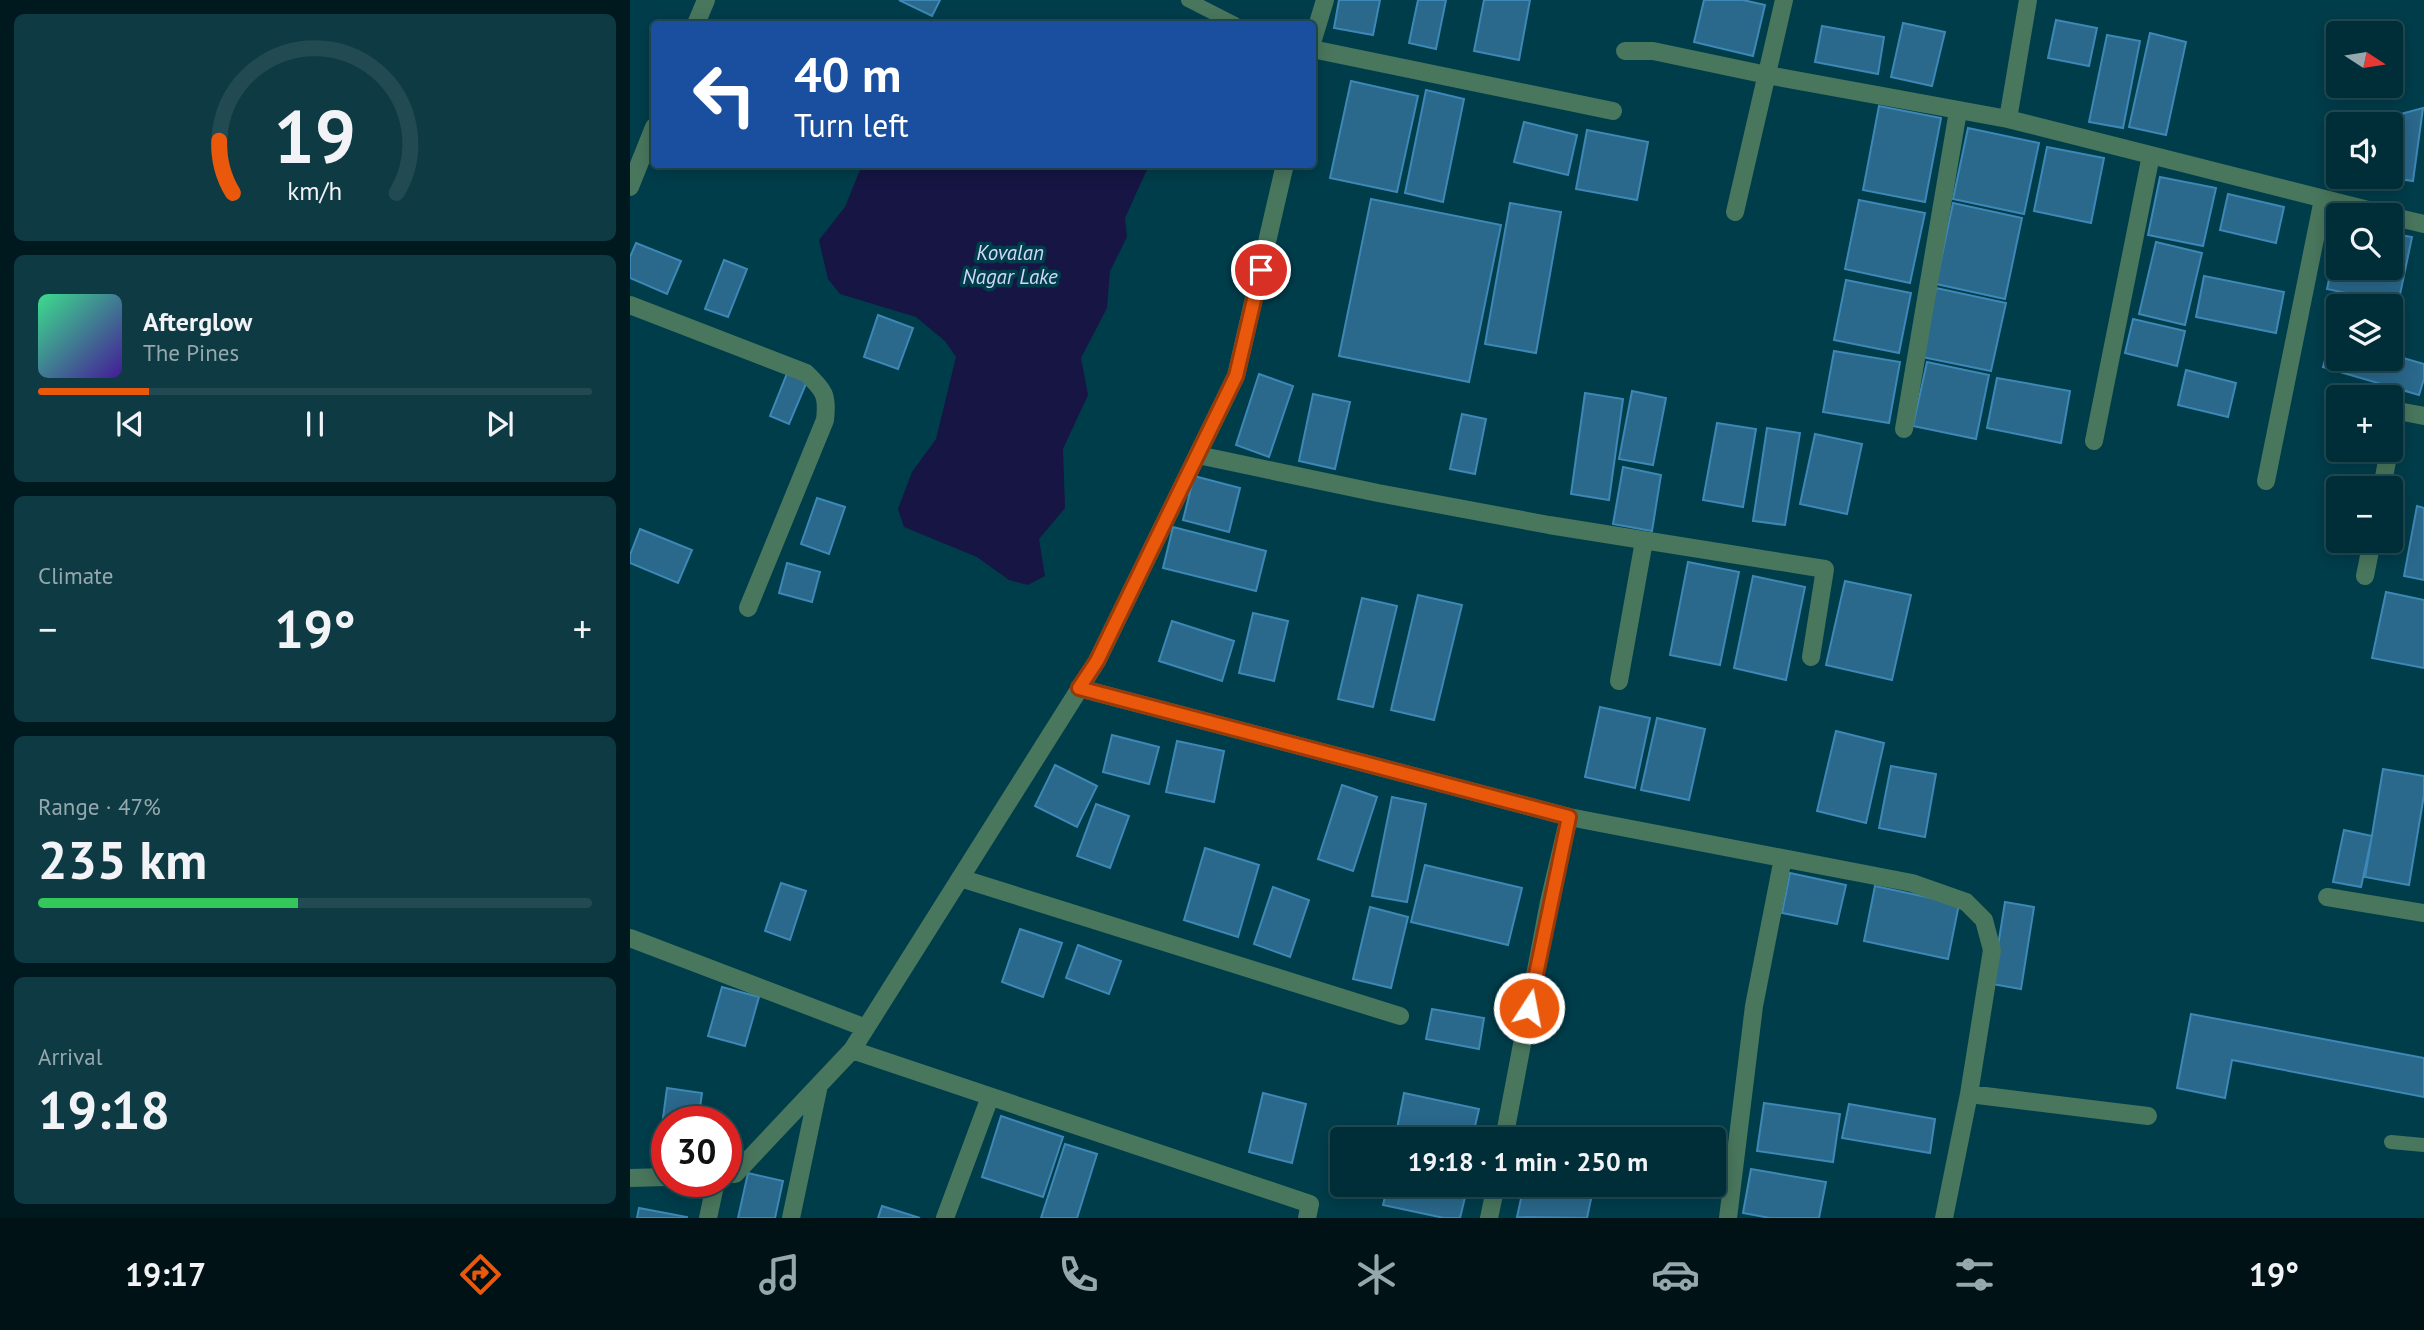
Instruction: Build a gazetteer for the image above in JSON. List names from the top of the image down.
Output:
{
  "water": ["Kovalan Nagar Lake"],
  "north": "right",
  "page": {
    "map_buttons": ["+", "−"],
    "turn": ["40 m", "Turn left"],
    "song": ["Afterglow", "The Pines"],
    "tile": [
      "Climate",
      ["Range · 47%", "235 km"],
      ["Arrival", "19:18"]
    ],
    "heat": ["−", "19°", "+"],
    "limit": "30",
    "trip": "19:18 · 1 min · 250 m",
    "tabs": ["19:17", "19°"],
    "gauge": ["19", "km/h"]
  }
}
